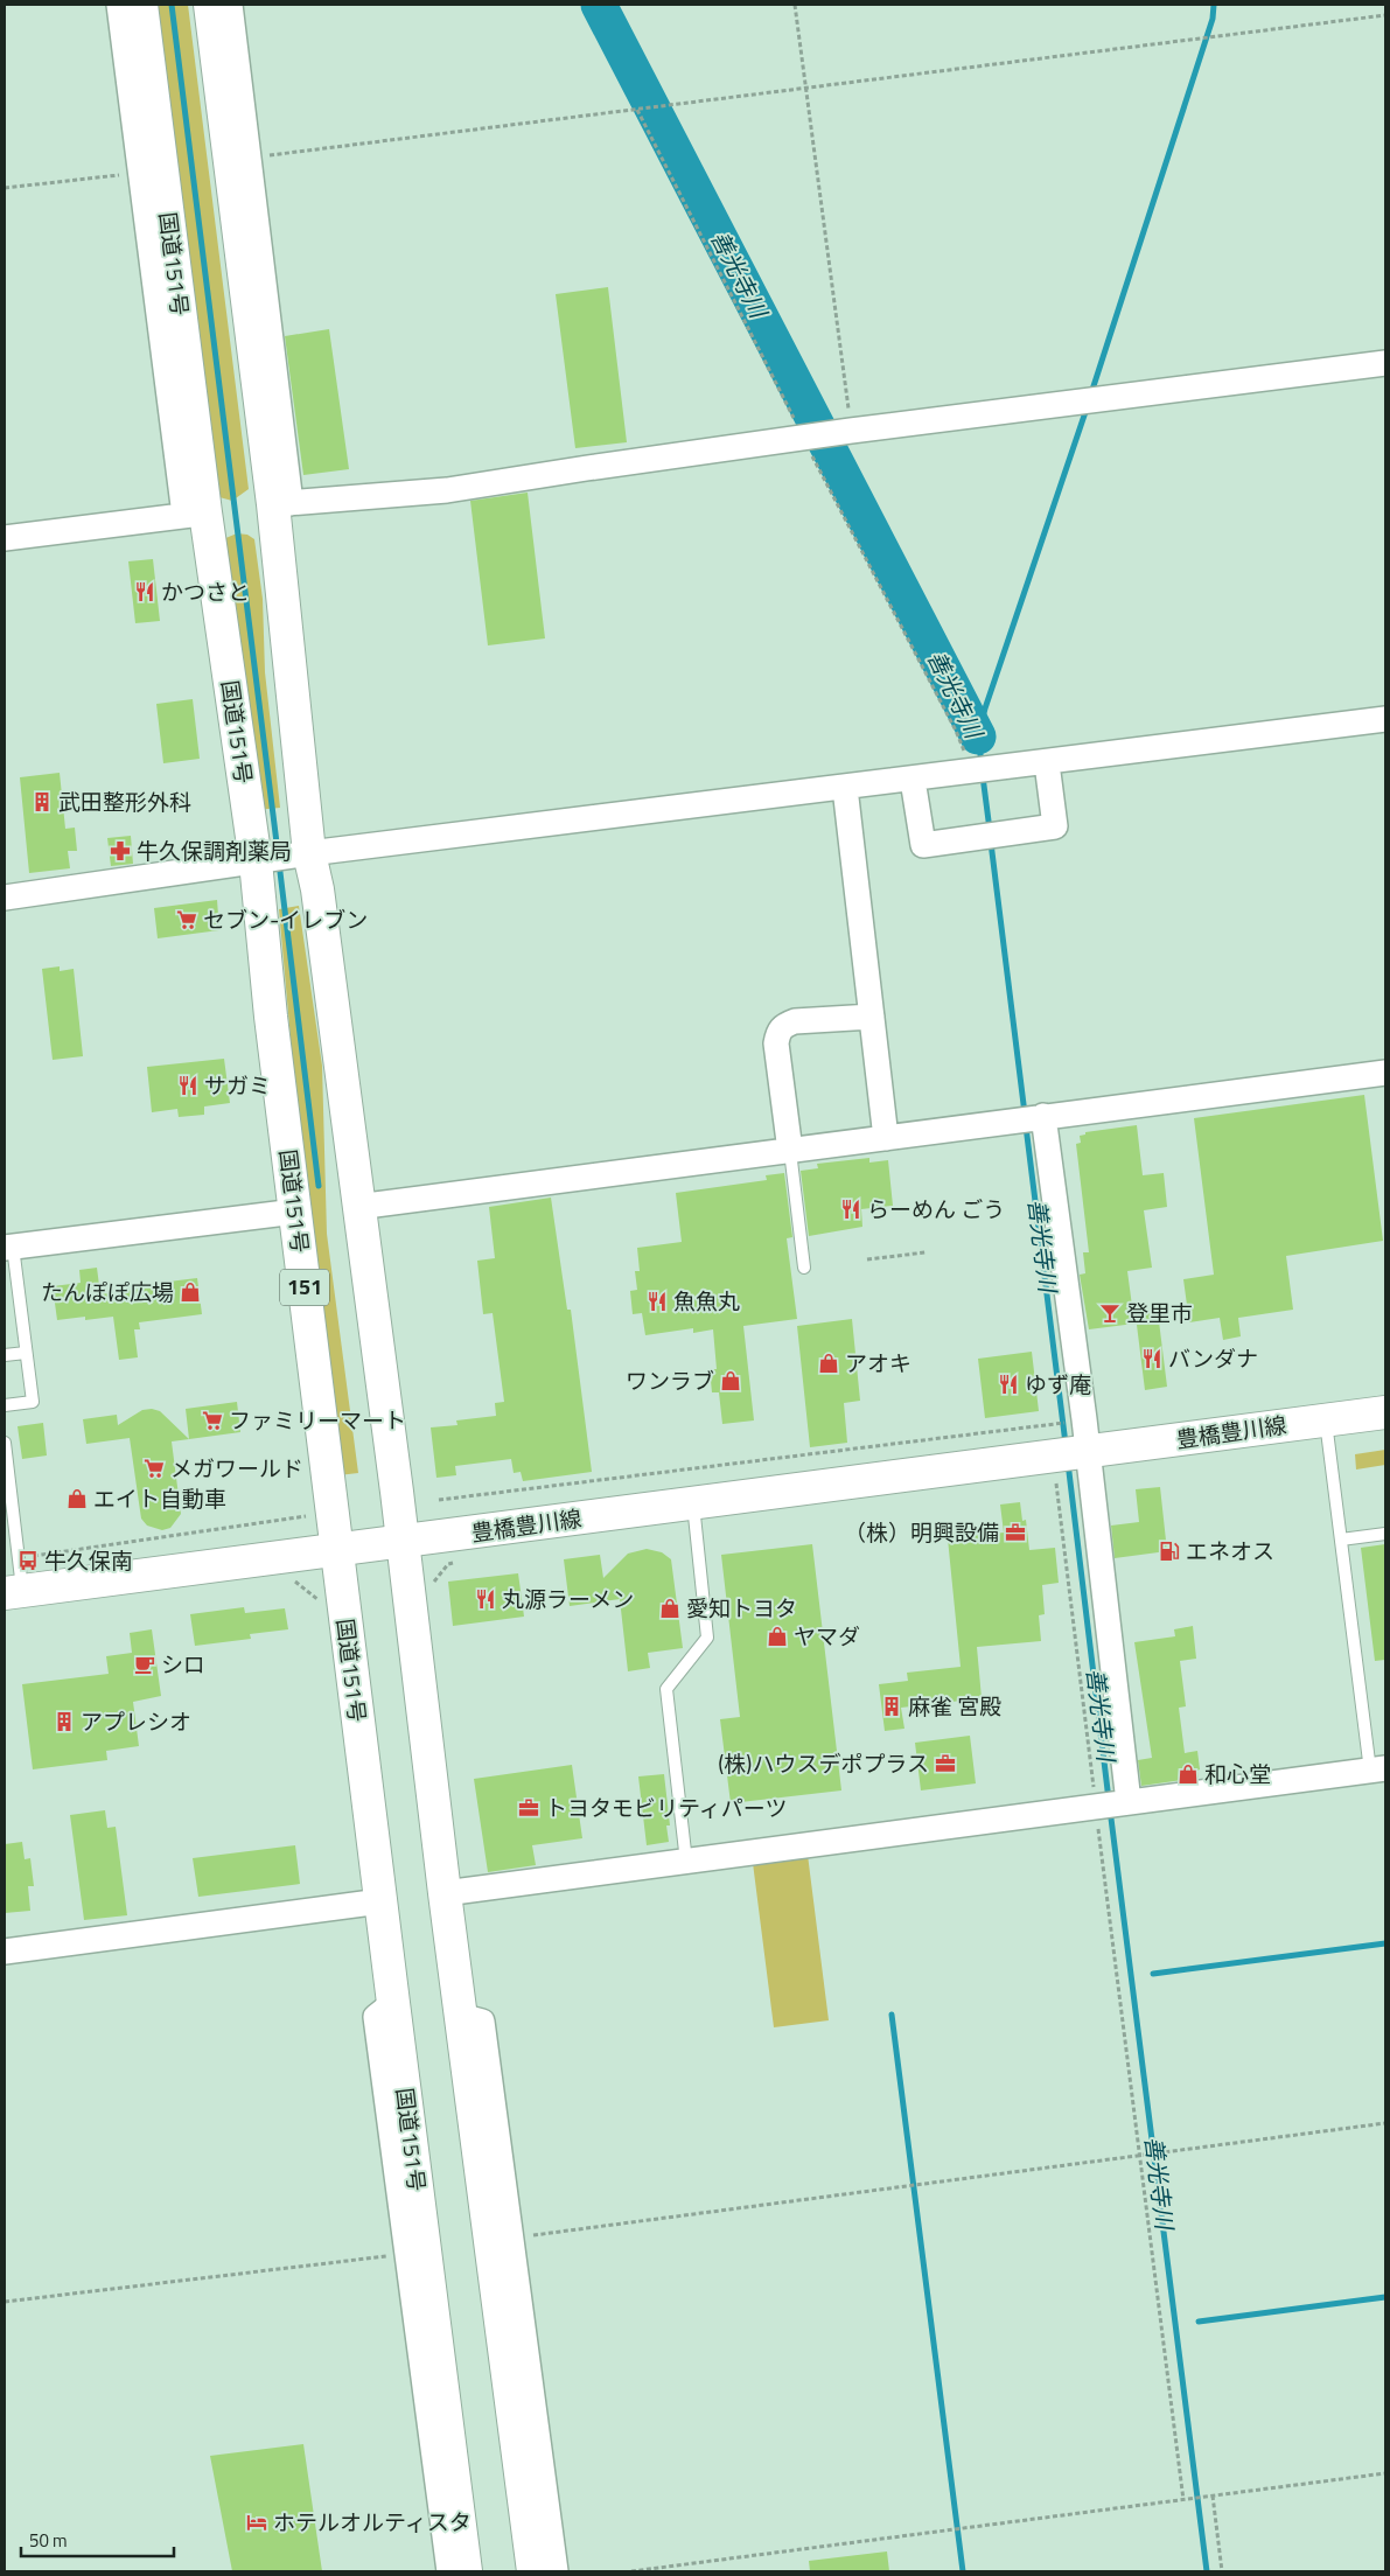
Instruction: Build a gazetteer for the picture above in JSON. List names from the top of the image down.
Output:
{
  "streets": {
    "main road": ["国道151号", "151", "豊橋豊川線"]
  },
  "crossings": [
    ["国道151号", "豊橋豊川線"]
  ],
  "water": ["善光寺川"],
  "places": {
    "restaurant": [
      "かつさと",
      "サガミ",
      "らーめん ごう",
      "魚魚丸",
      "バンダナ",
      "ゆず庵",
      "丸源ラーメン"
    ],
    "building": ["武田整形外科", "麻雀 宮殿", "アプレシオ"],
    "pharmacy": ["牛久保調剤薬局"],
    "supermarket": ["セブン-イレブン", "ファミリーマート", "メガワールド"],
    "shop": [
      "たんぽぽ広場",
      "アオキ",
      "ワンラブ",
      "エイト自動車",
      "愛知トヨタ",
      "ヤマダ",
      "和心堂"
    ],
    "bar": ["登里市"],
    "office": ["（株）明興設備", "(株)ハウスデポプラス", "トヨタモビリティパーツ"],
    "fuel station": ["エネオス"],
    "bus stop": ["牛久保南"],
    "cafe": ["シロ"],
    "hotel": ["ホテルオルティスタ"]
  },
  "scale_bar": "50 m"
}
